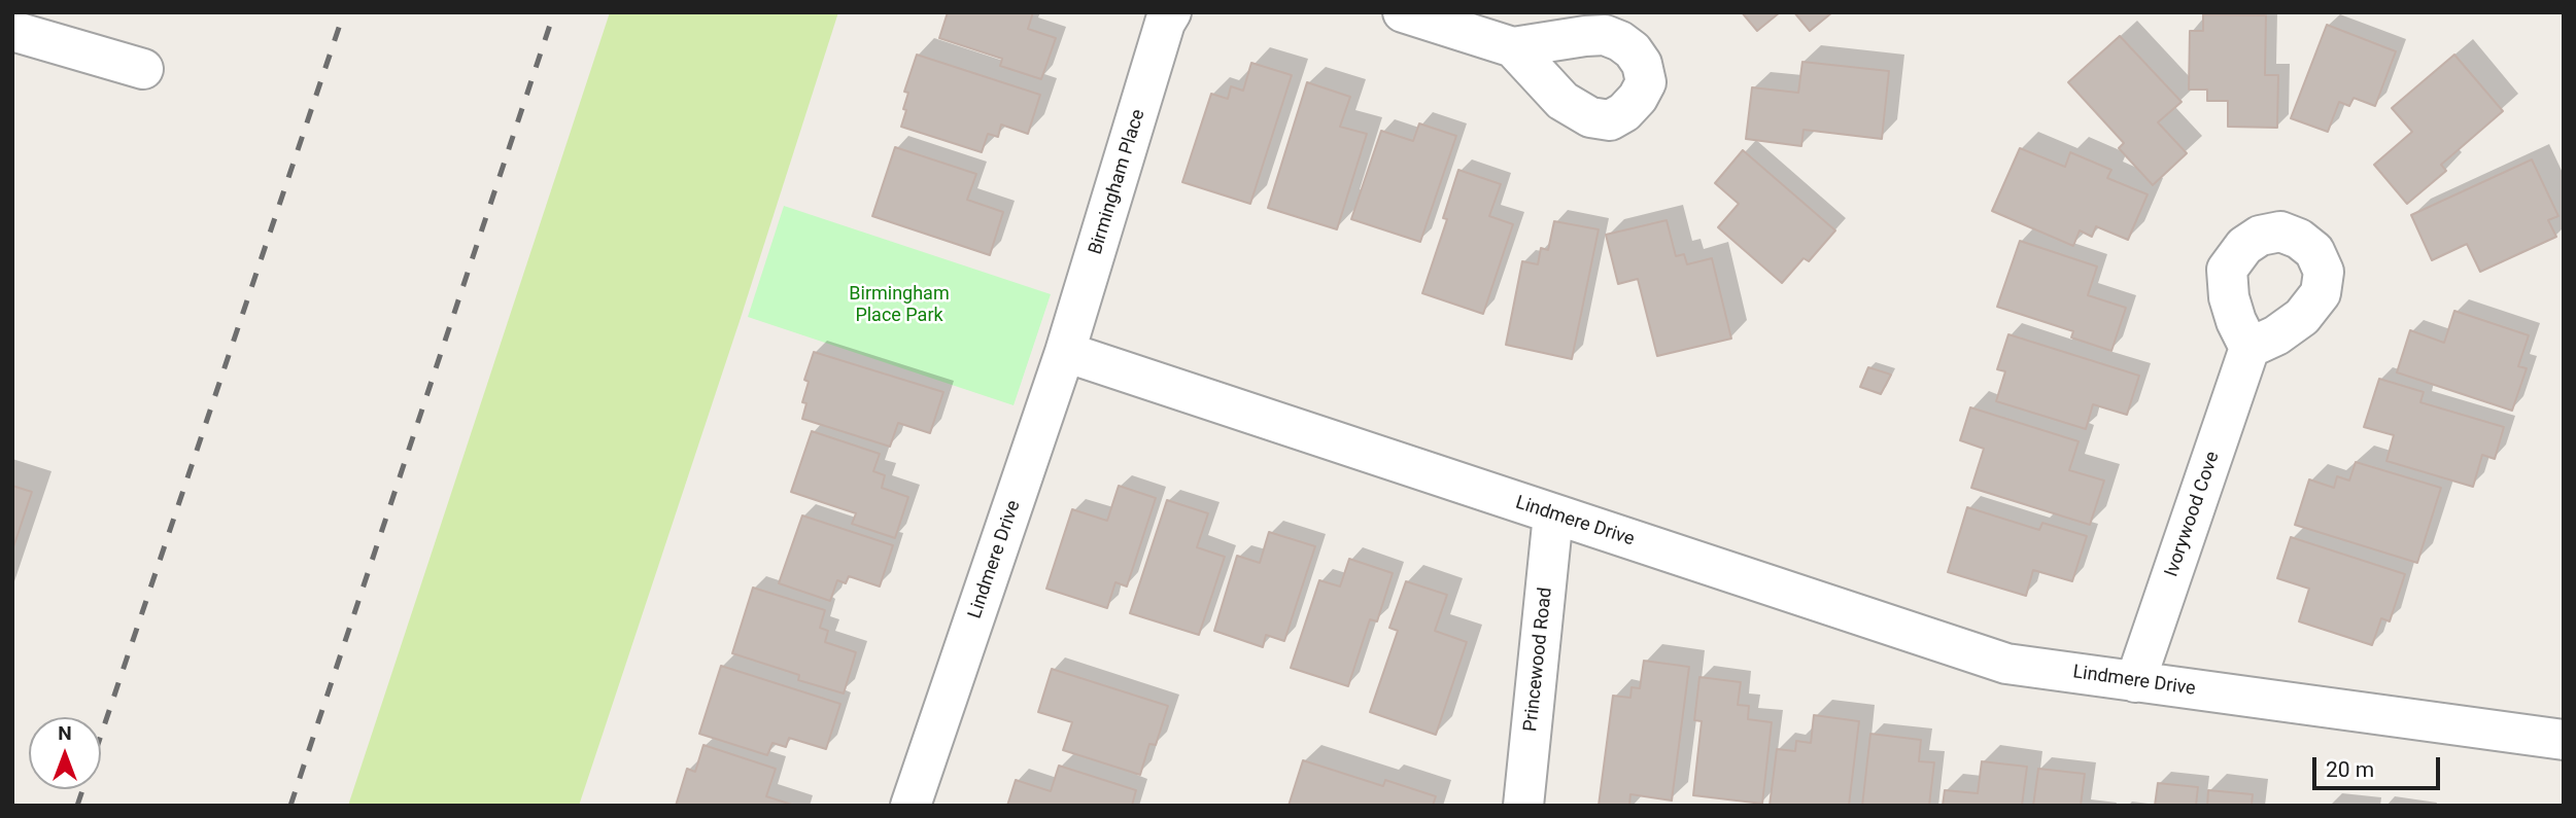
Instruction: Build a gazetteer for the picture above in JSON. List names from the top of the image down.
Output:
{
  "streets": {
    "street": [
      "Birmingham Place",
      "Ivorywood Cove",
      "Lindmere Drive",
      "Princewood Road"
    ]
  },
  "crossings": [
    ["Birmingham Place", "Lindmere Drive"],
    ["Ivorywood Cove", "Lindmere Drive"],
    ["Lindmere Drive", "Princewood Road"]
  ],
  "parks": ["Birmingham Place Park"],
  "scale_bar": "20 m",
  "north": "top"
}
